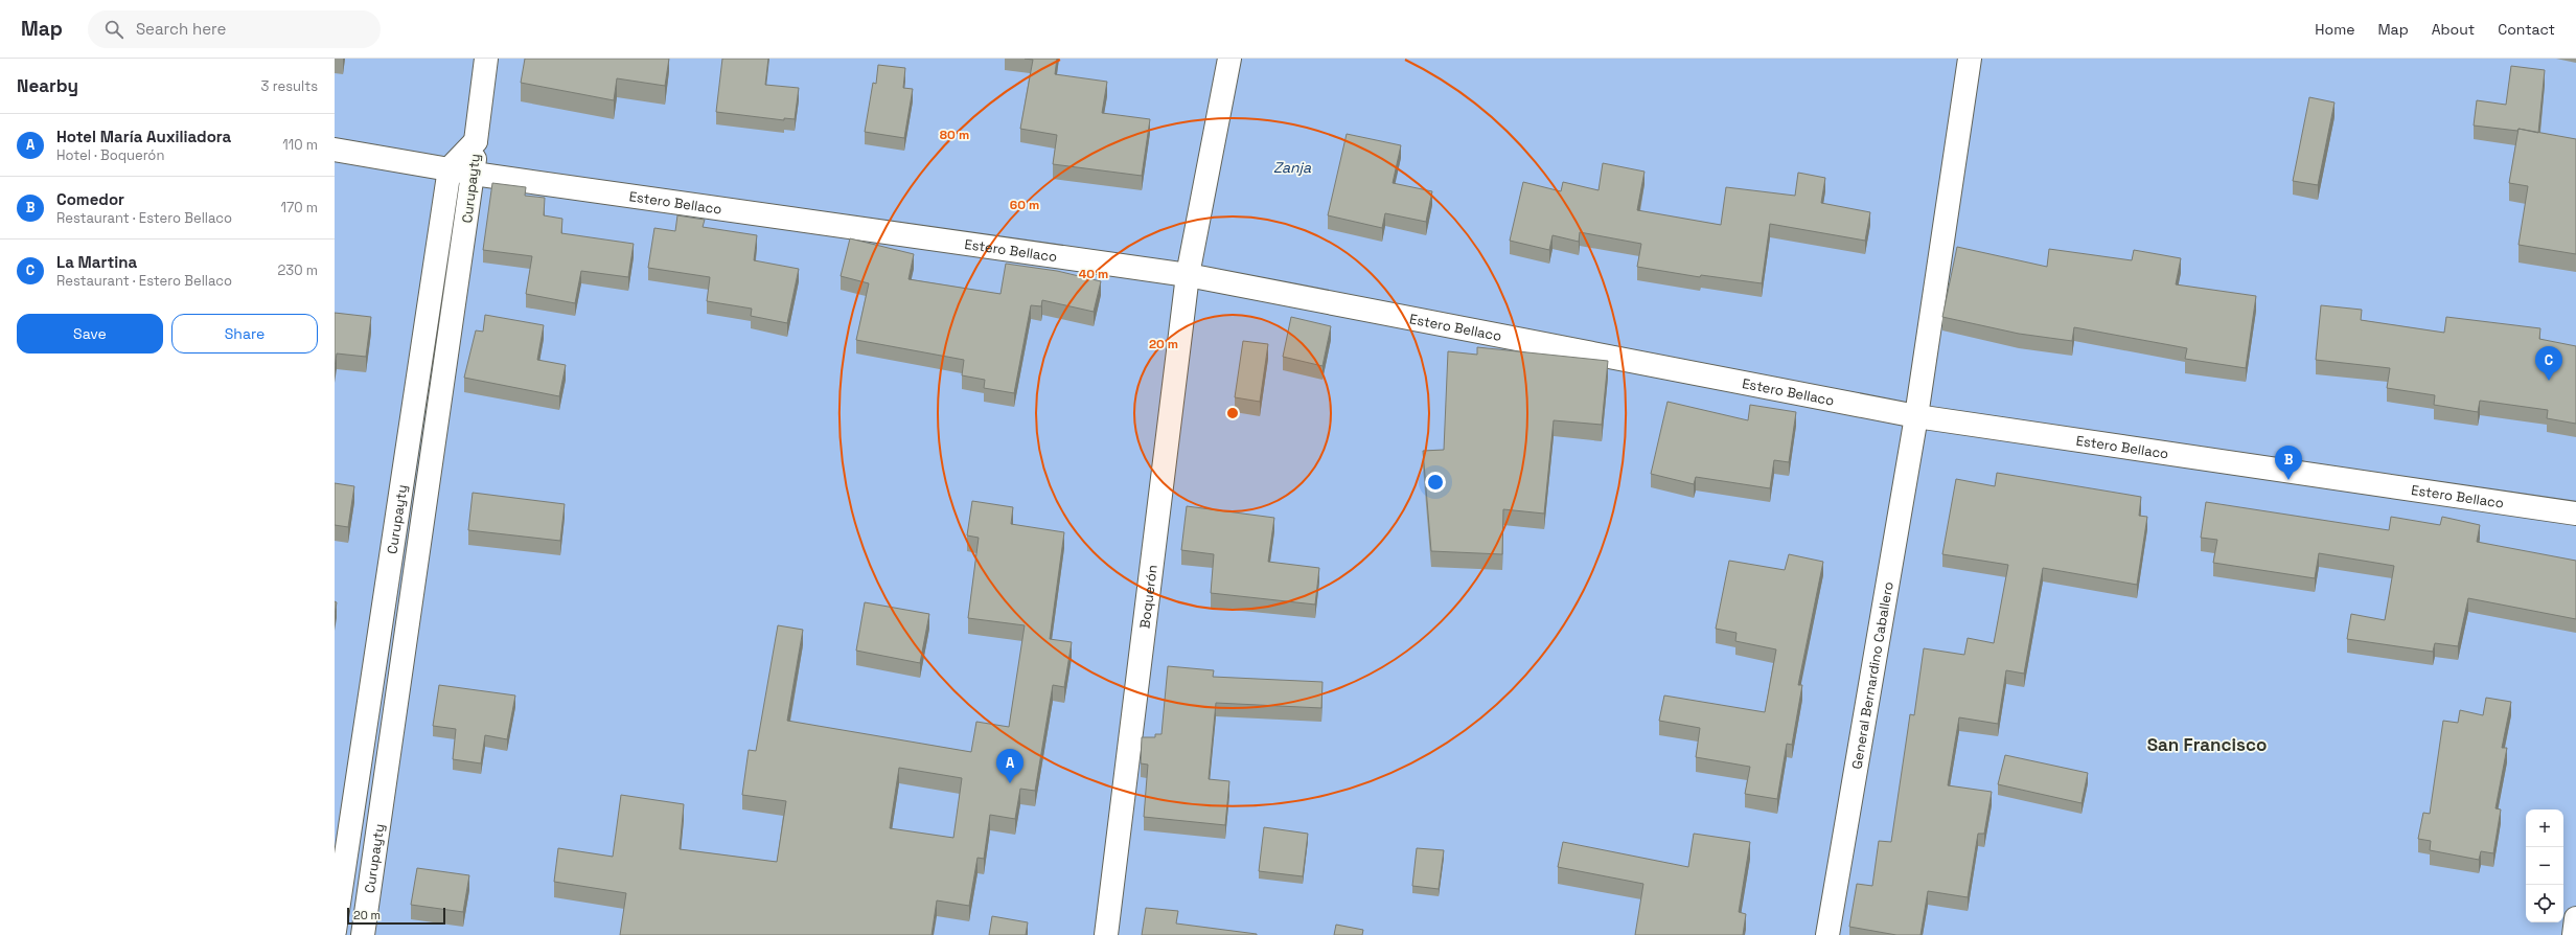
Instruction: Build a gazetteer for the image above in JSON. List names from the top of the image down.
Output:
{
  "streets": {
    "street": [
      "Curupayty",
      "Estero Bellaco",
      "Boquerón",
      "General Bernardino Caballero"
    ]
  },
  "crossings": [
    ["Curupayty", "Estero Bellaco"],
    ["Estero Bellaco", "Boquerón"],
    ["Estero Bellaco", "General Bernardino Caballero"]
  ],
  "districts": ["San Francisco"],
  "water": ["Zanja"],
  "scale_bar": "20 m",
  "page": {
    "header": "Map",
    "search": "Search here",
    "nav": [
      "Home",
      "Map",
      "About",
      "Contact"
    ],
    "heading": ["Nearby", "3 results"],
    "list": [
      {
        "mark": "A",
        "name": "Hotel María Auxiliadora",
        "note": "Hotel · Boquerón",
        "value": "110 m"
      },
      {
        "mark": "B",
        "name": "Comedor",
        "note": "Restaurant · Estero Bellaco",
        "value": "170 m"
      },
      {
        "mark": "C",
        "name": "La Martina",
        "note": "Restaurant · Estero Bellaco",
        "value": "230 m"
      }
    ],
    "buttons": ["Save", "Share"],
    "pins": ["C", "B", "A"],
    "map_buttons": ["+", "−"],
    "scale": "20 m"
  },
  "rings": [
    "80 m",
    "60 m",
    "40 m",
    "20 m"
  ]
}
